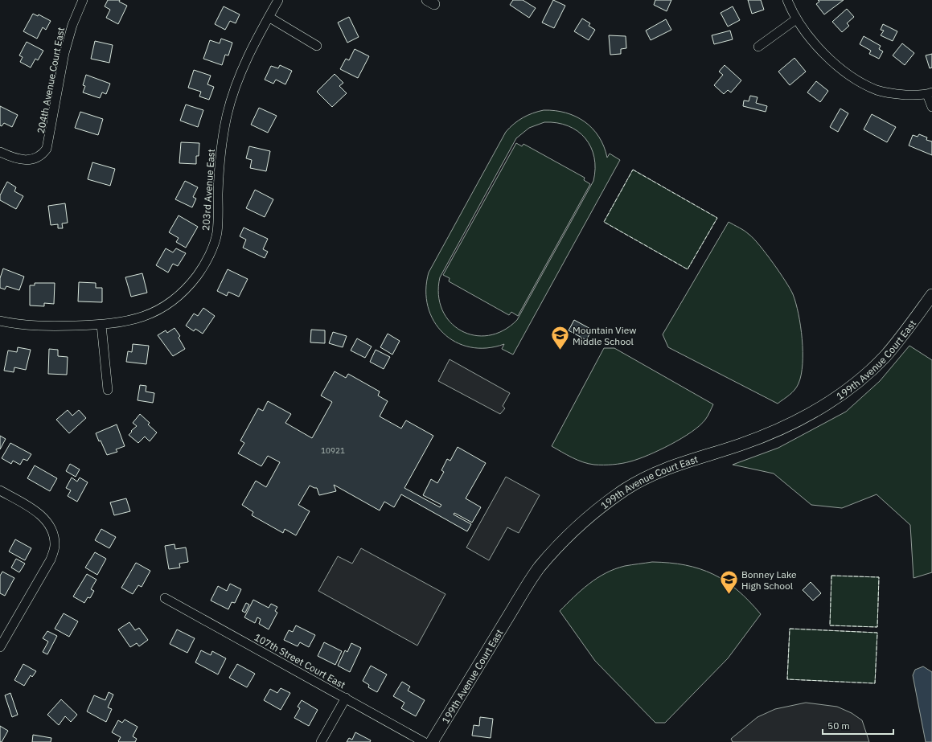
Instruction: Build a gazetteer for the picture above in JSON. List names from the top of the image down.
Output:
{
  "streets": {
    "main road": ["199th Avenue Court East"],
    "street": ["204th Avenue Court East", "203rd Avenue East", "107th Street Court East"]
  },
  "places": {
    "school or university": ["Mountain View Middle School", "Bonney Lake High School"]
  },
  "house_numbers": ["10921"],
  "scale_bar": "50 m"
}
